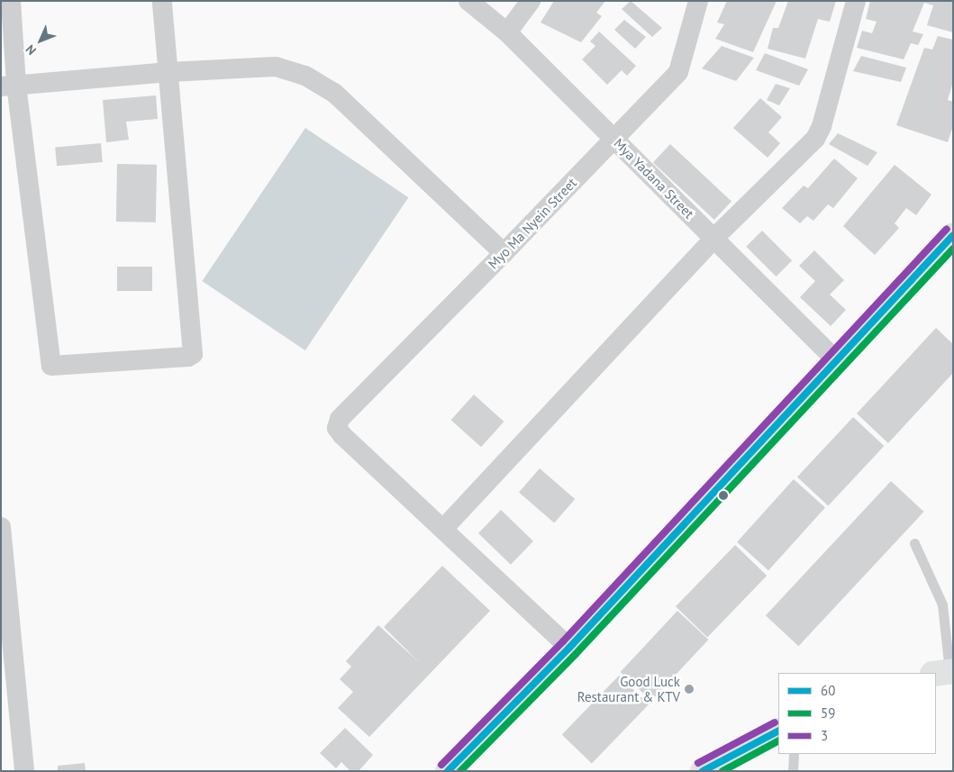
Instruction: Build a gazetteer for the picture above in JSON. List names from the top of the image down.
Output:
{
  "streets": {
    "street": ["Mya Yadana Street", "Myo Ma Nyein Street"]
  },
  "crossings": [
    ["Mya Yadana Street", "Myo Ma Nyein Street"]
  ],
  "places": ["Good Luck Restaurant & KTV"],
  "lines": ["transit line 3", "transit line 60", "transit line 59"],
  "legend": ["60", "59", "3"],
  "north": "bottom left"
}
